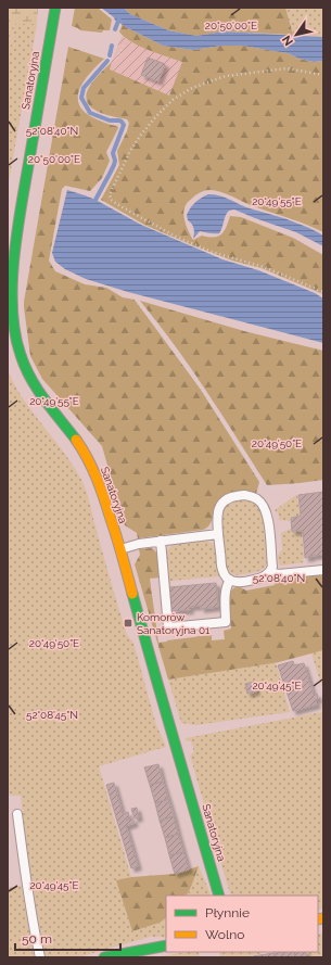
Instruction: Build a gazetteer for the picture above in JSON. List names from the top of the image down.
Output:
{
  "streets": {
    "street": ["Sanatoryjna"]
  },
  "places": {
    "transit": ["Komorów Sanatoryjna 01"]
  },
  "legend": ["Płynnie", "Wolno"],
  "scale_bar": "50 m",
  "north": "bottom left",
  "coordinates": [
    "20°50'00\"E",
    "52°08'40\"N",
    "20°49'55\"E",
    "20°49'50\"E",
    "20°49'45\"E",
    "52°08'45\"N"
  ]
}
